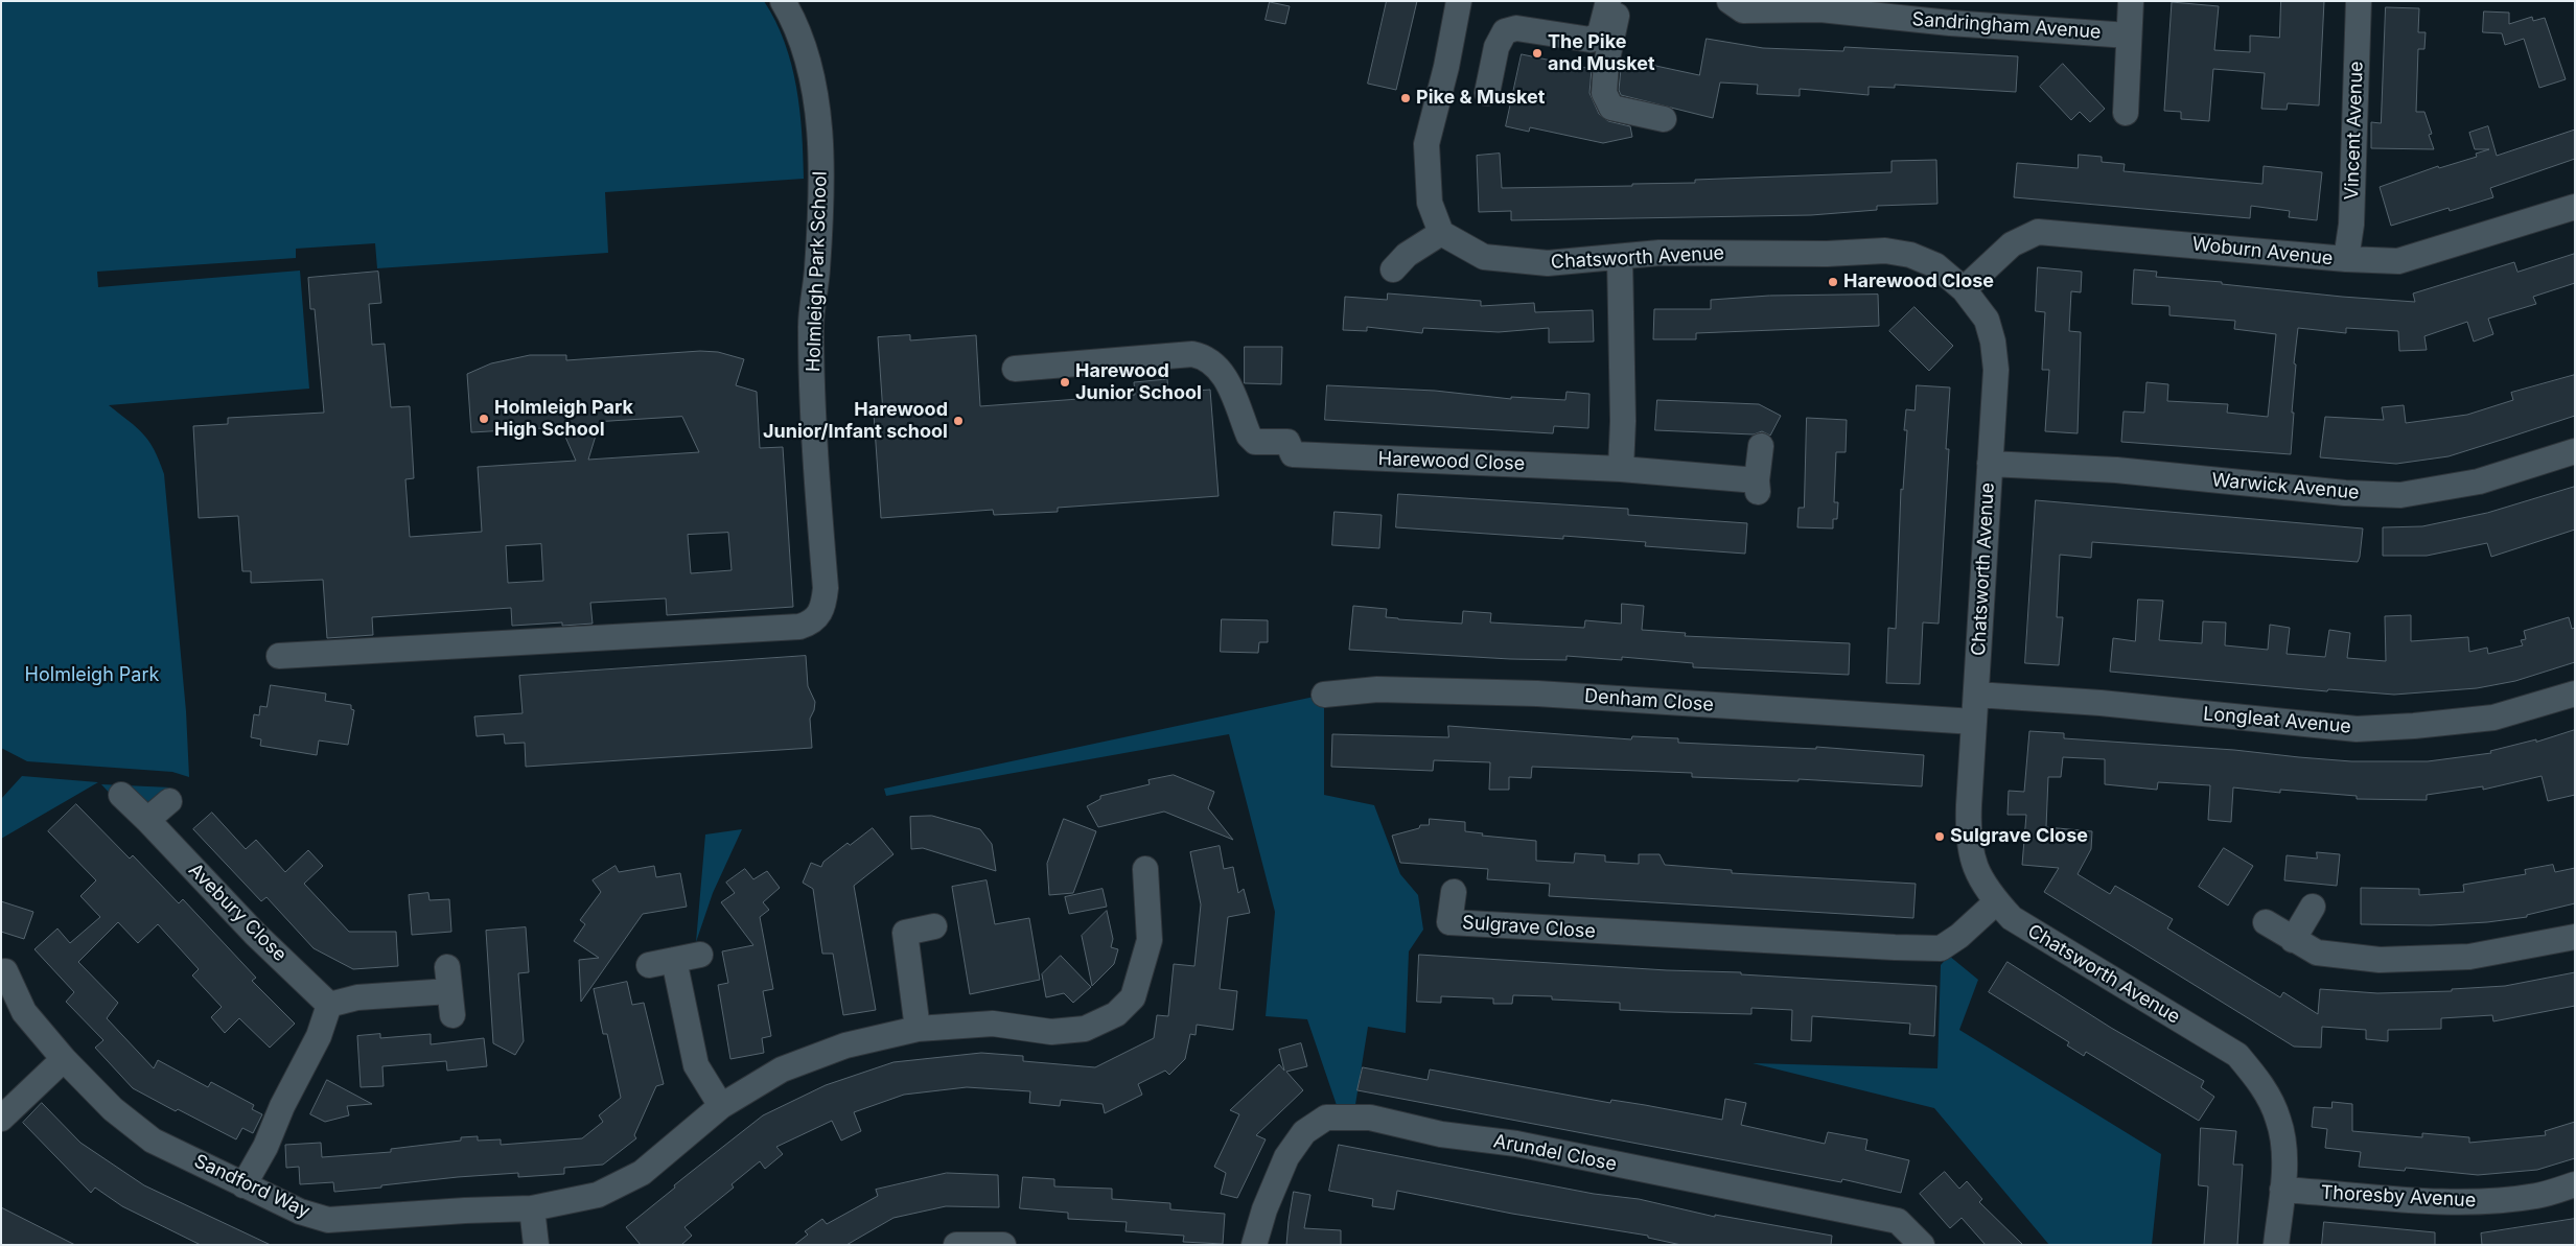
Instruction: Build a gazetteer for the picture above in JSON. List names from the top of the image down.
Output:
{
  "streets": {
    "street": [
      "Sandringham Avenue",
      "Vincent Avenue",
      "Woburn Avenue",
      "Chatsworth Avenue",
      "Holmleigh Park School",
      "Harewood Close",
      "Warwick Avenue",
      "Denham Close",
      "Longleat Avenue",
      "Avebury Close",
      "Sulgrave Close",
      "Arundel Close",
      "Sandford Way",
      "Thoresby Avenue"
    ]
  },
  "crossings": [
    ["Vincent Avenue", "Woburn Avenue"],
    ["Woburn Avenue", "Chatsworth Avenue"],
    ["Chatsworth Avenue", "Warwick Avenue"],
    ["Chatsworth Avenue", "Denham Close"],
    ["Chatsworth Avenue", "Longleat Avenue"],
    ["Chatsworth Avenue", "Sulgrave Close"],
    ["Chatsworth Avenue", "Thoresby Avenue"]
  ],
  "parks": ["Holmleigh Park"],
  "places": [
    "The Pike and Musket",
    "Pike & Musket",
    "Harewood Close",
    "Harewood Junior School",
    "Holmleigh Park High School",
    "Harewood Junior/Infant school",
    "Sulgrave Close"
  ]
}
